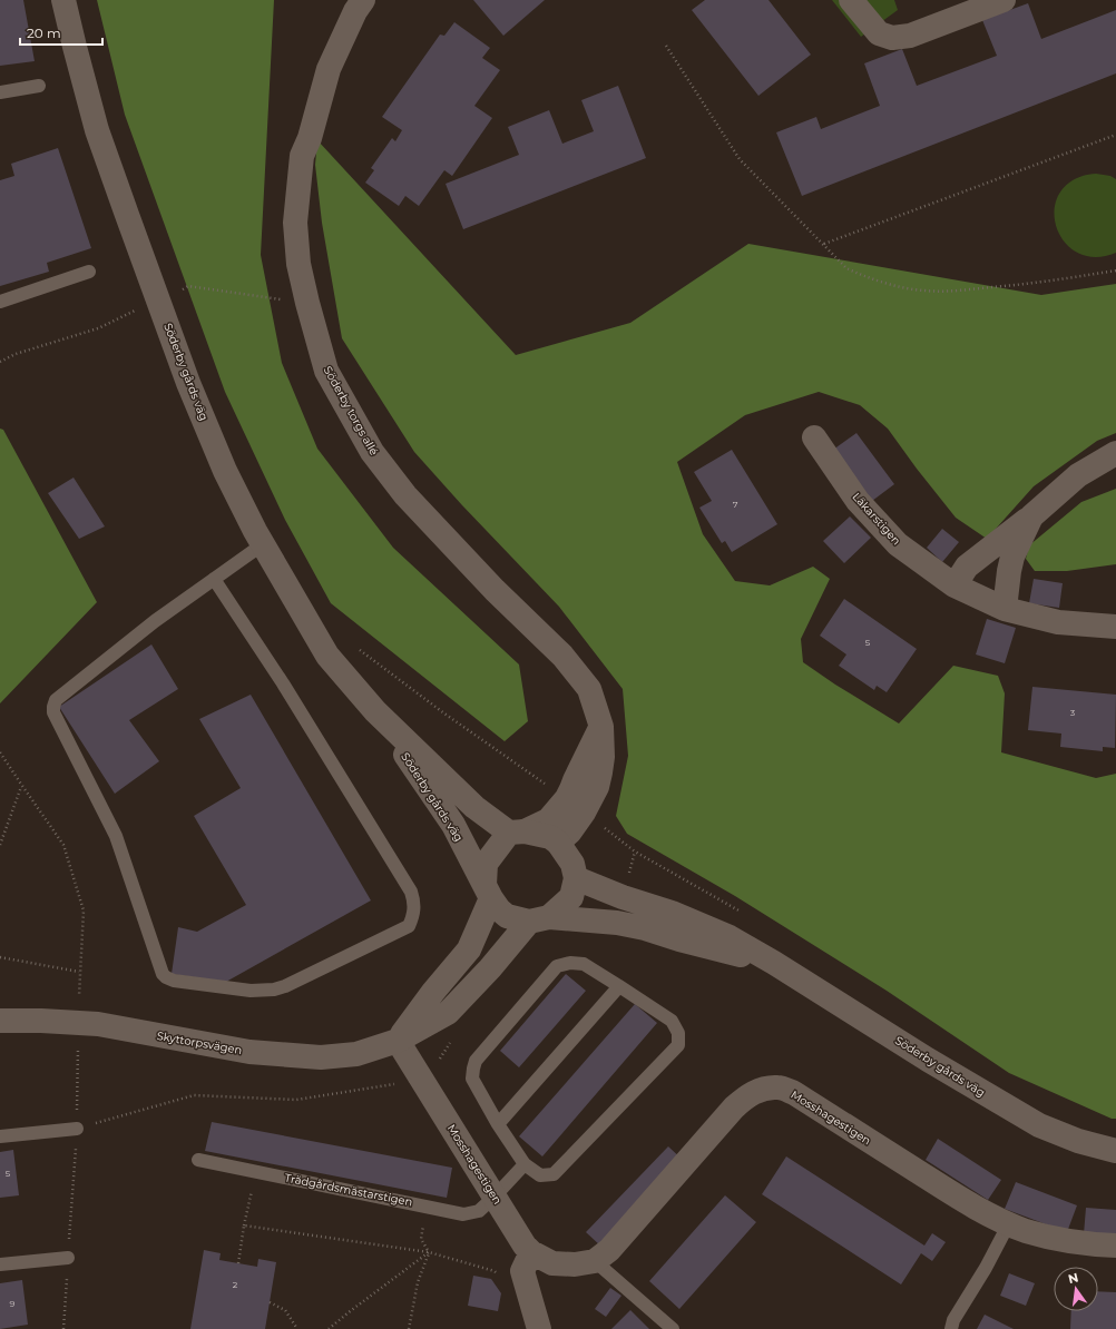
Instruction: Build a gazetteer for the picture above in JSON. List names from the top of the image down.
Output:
{
  "streets": {
    "street": [
      "Söderby gårds väg",
      "Söderby torgs allé",
      "Läkarstigen",
      "Skyttorpsvägen",
      "Mosshagestigen"
    ],
    "lane": ["Trädgårdsmästarstigen"]
  },
  "crossings": [
    ["Söderby gårds väg", "Söderby torgs allé"],
    ["Söderby gårds väg", "Skyttorpsvägen"],
    ["Söderby torgs allé", "Skyttorpsvägen"],
    ["Skyttorpsvägen", "Mosshagestigen"],
    ["Mosshagestigen", "Trädgårdsmästarstigen"]
  ],
  "house_numbers": [
    "7",
    "5",
    "3",
    "5",
    "2",
    "9"
  ],
  "scale_bar": "20 m",
  "north": "top"
}
